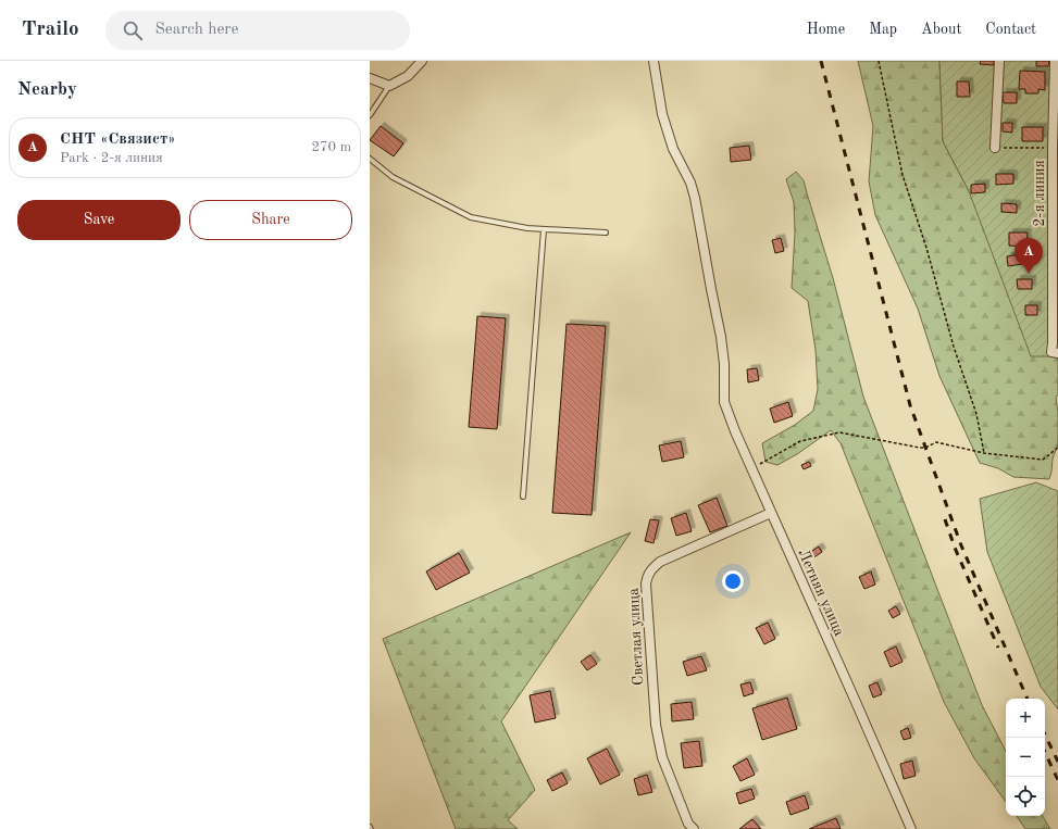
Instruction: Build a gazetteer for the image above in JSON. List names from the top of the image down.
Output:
{
  "streets": {
    "street": ["2-я линия", "Летняя улица", "Светлая улица"]
  },
  "crossings": [
    ["Летняя улица", "Светлая улица"]
  ],
  "page": {
    "header": "Trailo",
    "search": "Search here",
    "nav": [
      "Home",
      "Map",
      "About",
      "Contact"
    ],
    "heading": "Nearby",
    "list": [
      {
        "mark": "A",
        "name": "СНТ «Связист»",
        "note": "Park · 2-я линия",
        "value": "270 m"
      }
    ],
    "buttons": ["Save", "Share"],
    "pins": "A",
    "map_buttons": ["+", "−"]
  }
}
